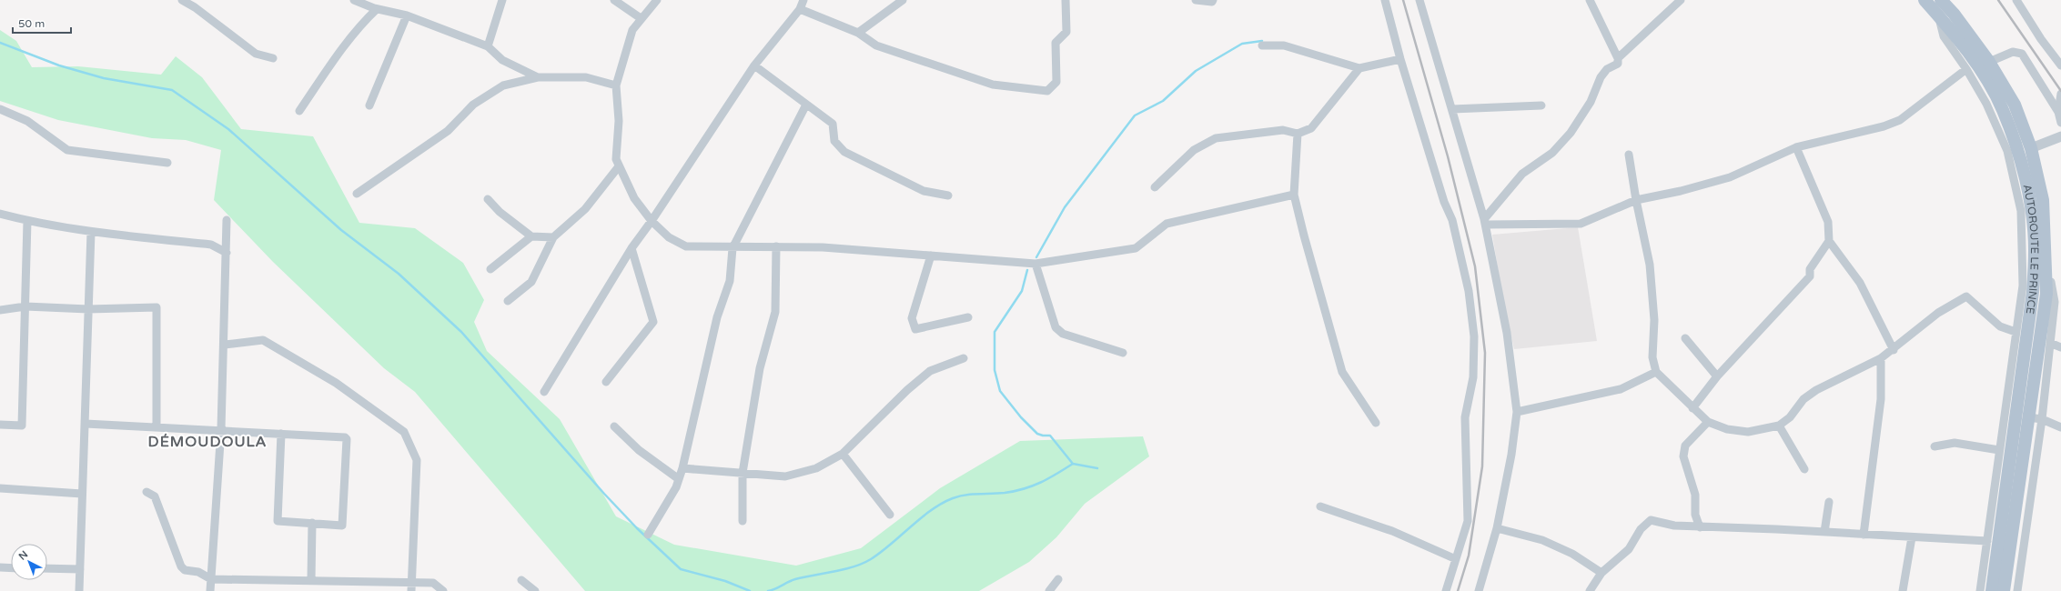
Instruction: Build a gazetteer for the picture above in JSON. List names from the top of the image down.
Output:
{
  "streets": {
    "main road": ["AUTOROUTE LE PRINCE"]
  },
  "districts": ["DÉMOUDOULA"],
  "scale_bar": "50 m",
  "north": "top left"
}
